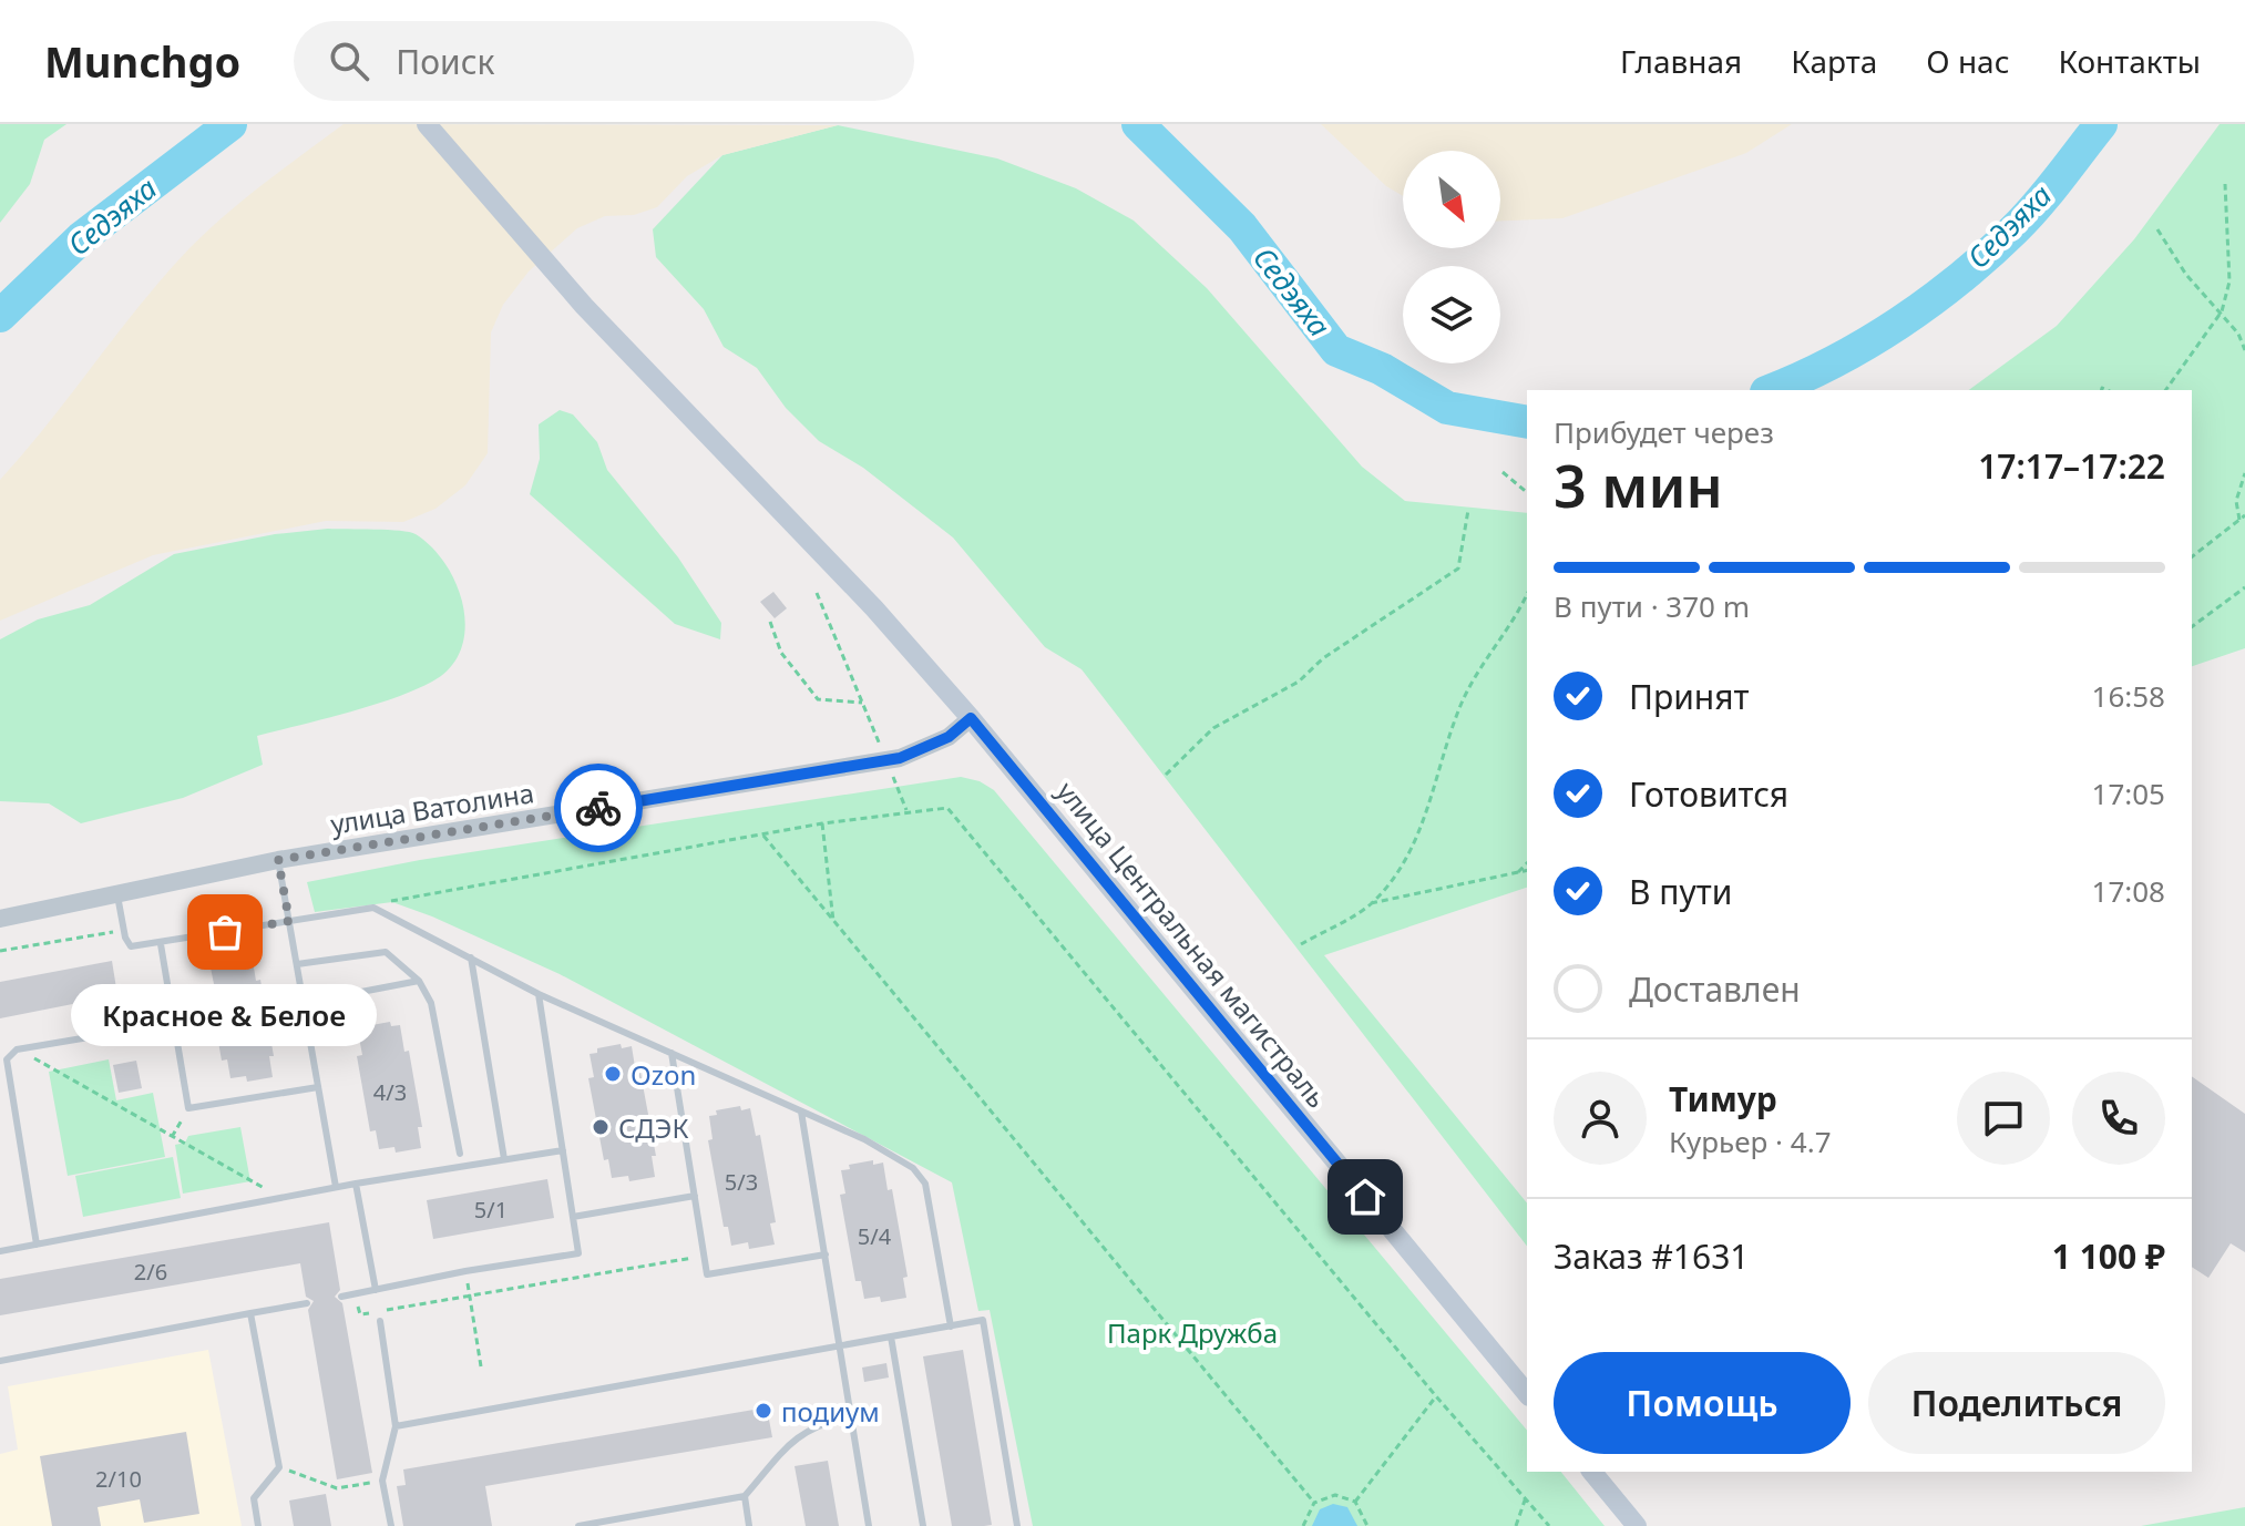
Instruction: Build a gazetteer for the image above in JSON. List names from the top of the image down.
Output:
{
  "streets": {
    "main road": ["улица Центральная магистраль"],
    "street": ["улица Ватолина"]
  },
  "crossings": [
    ["улица Ватолина", "улица Центральная магистраль"]
  ],
  "water": ["Седэяха"],
  "parks": ["Парк Дружба"],
  "places": [
    "Красное & Белое",
    "Ozon",
    "СДЭК",
    "подиум"
  ],
  "house_numbers": [
    "4/3",
    "5/3",
    "5/1",
    "5/4",
    "2/6",
    "2/10"
  ],
  "north": "bottom right",
  "page": {
    "header": "Munchgo",
    "search": "Поиск",
    "nav": [
      "Главная",
      "Карта",
      "О нас",
      "Контакты"
    ],
    "heading": ["3 мин", "Прибудет через", "17:17–17:22"],
    "panel": [
      "Тимур",
      "Курьер · 4.7",
      "Заказ #1631",
      "1 100 ₽"
    ],
    "bar": "В пути · 370 m",
    "list": [
      ["Принят", "16:58"],
      ["Готовится", "17:05"],
      ["В пути", "17:08"],
      "Доставлен"
    ],
    "bubble": "Красное & Белое",
    "buttons": ["Помощь", "Поделиться"]
  }
}
